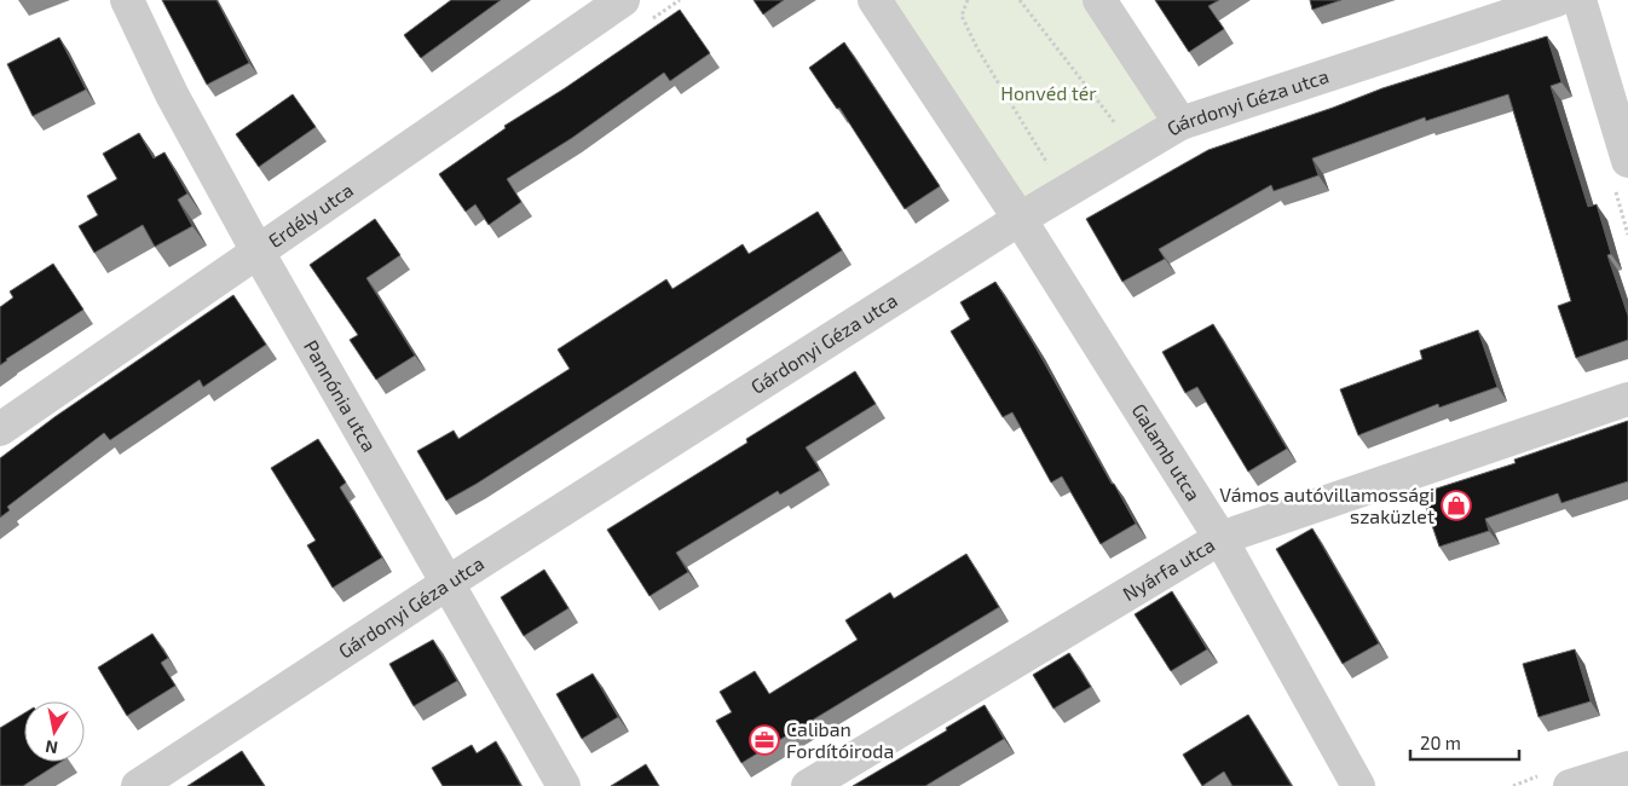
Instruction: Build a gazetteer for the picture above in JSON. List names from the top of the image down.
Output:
{
  "streets": {
    "street": [
      "Gárdonyi Géza utca",
      "Erdély utca",
      "Pannónia utca",
      "Galamb utca",
      "Nyárfa utca"
    ]
  },
  "crossings": [
    ["Gárdonyi Géza utca", "Pannónia utca"],
    ["Gárdonyi Géza utca", "Galamb utca"],
    ["Erdély utca", "Pannónia utca"],
    ["Galamb utca", "Nyárfa utca"]
  ],
  "parks": ["Honvéd tér"],
  "places": {
    "shop": ["Vámos autóvillamossági szaküzlet"],
    "office": ["Caliban Fordítóiroda"]
  },
  "scale_bar": "20 m",
  "north": "bottom"
}
